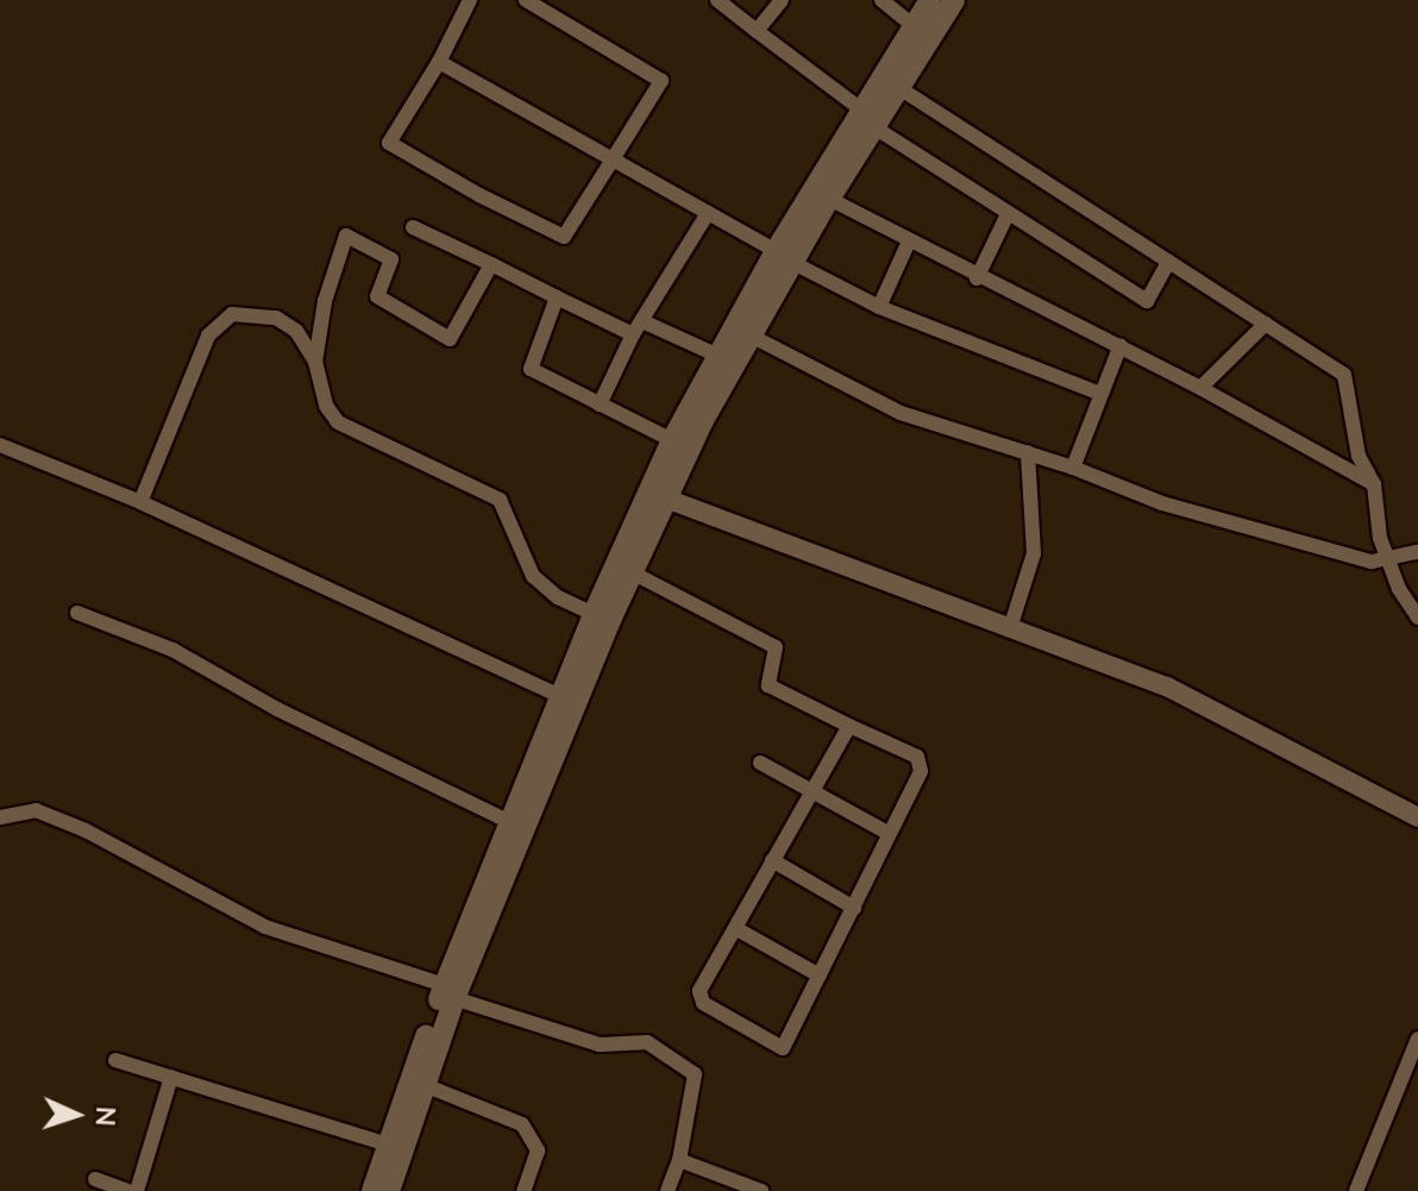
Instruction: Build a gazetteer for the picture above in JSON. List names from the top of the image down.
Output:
{
  "north": "right"
}
